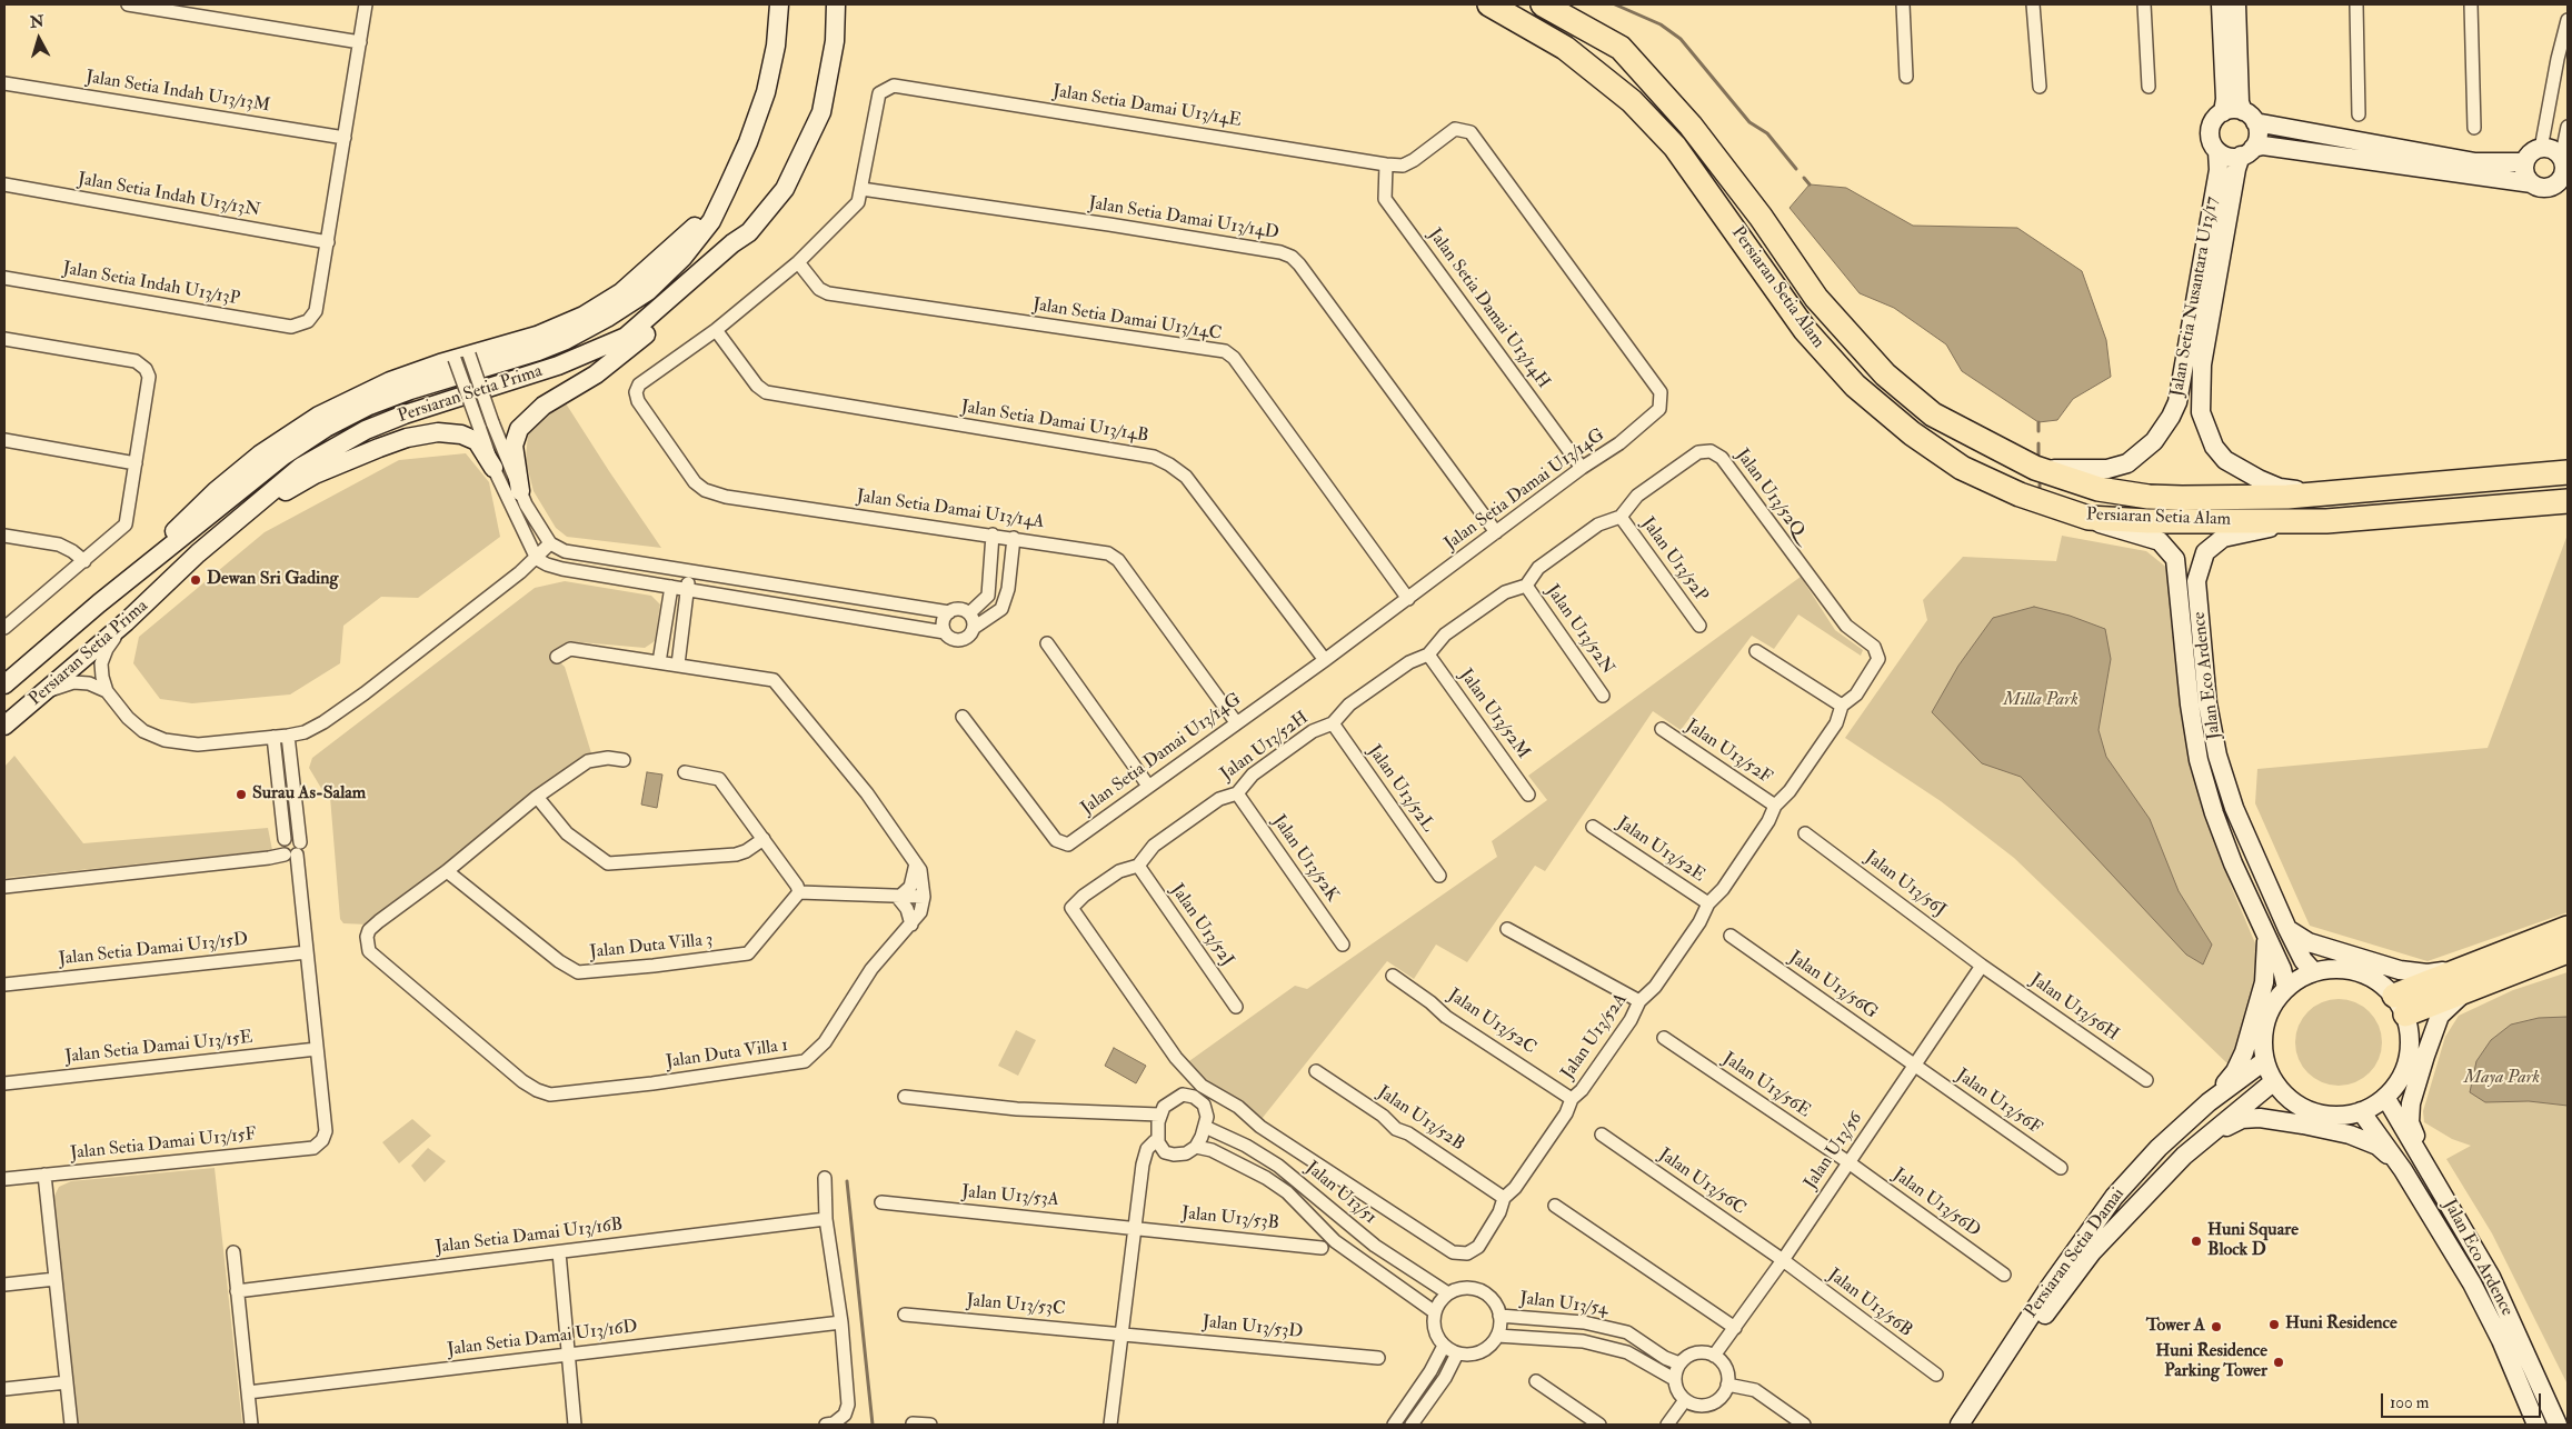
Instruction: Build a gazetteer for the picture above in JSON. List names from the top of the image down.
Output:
{
  "streets": {
    "highway": ["Persiaran Setia Alam"],
    "street": [
      "Jalan Setia Indah U13/13M",
      "Jalan Setia Damai U13/14E",
      "Jalan Setia Indah U13/13N",
      "Jalan Setia Damai U13/14D",
      "Jalan Setia Indah U13/13P",
      "Jalan Setia Nusantara U13/17",
      "Jalan Setia Damai U13/14H",
      "Jalan Setia Damai U13/14C",
      "Persiaran Setia Prima",
      "Jalan Setia Damai U13/14B",
      "Jalan Setia Damai U13/14G",
      "Jalan U13/52Q",
      "Jalan Setia Damai U13/14A",
      "Jalan U13/52P",
      "Jalan U13/52N",
      "Jalan Eco Ardence",
      "Jalan U13/52M",
      "Jalan U13/52H",
      "Jalan U13/52F",
      "Jalan U13/52L",
      "Jalan U13/52E",
      "Jalan U13/52K",
      "Jalan U13/56J",
      "Jalan U13/52J",
      "Jalan Duta Villa 3",
      "Jalan Setia Damai U13/15D",
      "Jalan U13/56G",
      "Jalan U13/56H",
      "Jalan U13/52C",
      "Jalan U13/52A",
      "Jalan Setia Damai U13/15E",
      "Jalan Duta Villa 1",
      "Jalan U13/56E",
      "Jalan U13/56F",
      "Jalan U13/52B",
      "Jalan Setia Damai U13/15F",
      "Jalan U13/56",
      "Jalan U13/56C",
      "Jalan U13/51",
      "Jalan U13/53A",
      "Jalan U13/56D",
      "Jalan U13/53B",
      "Jalan Setia Damai U13/16B",
      "Persiaran Setia Damai",
      "Jalan U13/56B",
      "Jalan U13/54",
      "Jalan U13/53C",
      "Jalan U13/53D",
      "Jalan Setia Damai U13/16D"
    ]
  },
  "crossings": [
    ["Jalan Setia Damai U13/14E", "Jalan Setia Damai U13/14D"],
    ["Jalan Setia Damai U13/14E", "Jalan Setia Damai U13/14H"],
    ["Jalan Setia Damai U13/14E", "Jalan Setia Damai U13/14G"],
    ["Jalan Setia Indah U13/13N", "Jalan Setia Indah U13/13P"],
    ["Jalan Setia Damai U13/14D", "Jalan Setia Damai U13/14G"],
    ["Persiaran Setia Alam", "Jalan Setia Nusantara U13/17"],
    ["Persiaran Setia Alam", "Jalan Eco Ardence"],
    ["Jalan Setia Damai U13/14H", "Jalan Setia Damai U13/14G"],
    ["Jalan Setia Damai U13/14C", "Jalan Setia Damai U13/14G"],
    ["Jalan Setia Damai U13/14B", "Jalan Setia Damai U13/14G"],
    ["Jalan Setia Damai U13/14B", "Jalan Setia Damai U13/14A"],
    ["Jalan Setia Damai U13/14G", "Jalan Setia Damai U13/14A"],
    ["Jalan U13/52Q", "Jalan U13/52H"],
    ["Jalan U13/52Q", "Jalan U13/52A"],
    ["Jalan U13/52P", "Jalan U13/52H"],
    ["Jalan U13/52N", "Jalan U13/52H"],
    ["Jalan Eco Ardence", "Persiaran Setia Damai"],
    ["Jalan U13/52M", "Jalan U13/52H"],
    ["Jalan U13/52H", "Jalan U13/52L"],
    ["Jalan U13/52H", "Jalan U13/52K"],
    ["Jalan U13/52H", "Jalan U13/52J"],
    ["Jalan U13/52H", "Jalan U13/52A"],
    ["Jalan U13/52H", "Jalan U13/51"],
    ["Jalan U13/52F", "Jalan U13/52A"],
    ["Jalan U13/52E", "Jalan U13/52A"],
    ["Jalan U13/56J", "Jalan U13/56H"],
    ["Jalan U13/56J", "Jalan U13/56"],
    ["Jalan Duta Villa 3", "Jalan Duta Villa 1"],
    ["Jalan U13/56G", "Jalan U13/56F"],
    ["Jalan U13/56G", "Jalan U13/56"],
    ["Jalan U13/56H", "Jalan U13/56"],
    ["Jalan U13/52C", "Jalan U13/52A"],
    ["Jalan U13/52A", "Jalan U13/52B"],
    ["Jalan U13/52A", "Jalan U13/51"],
    ["Jalan Setia Damai U13/15E", "Jalan Setia Damai U13/15F"],
    ["Jalan U13/56E", "Jalan U13/56"],
    ["Jalan U13/56E", "Jalan U13/56D"],
    ["Jalan U13/56F", "Jalan U13/56"],
    ["Jalan U13/56", "Jalan U13/56C"],
    ["Jalan U13/56", "Jalan U13/56D"],
    ["Jalan U13/56", "Jalan U13/56B"],
    ["Jalan U13/56", "Jalan U13/54"],
    ["Jalan U13/56C", "Jalan U13/56B"],
    ["Jalan U13/51", "Jalan U13/54"],
    ["Jalan U13/53A", "Jalan U13/53B"],
    ["Jalan U13/53C", "Jalan U13/53D"]
  ],
  "parks": ["Milla Park", "Maya Park"],
  "places": [
    "Dewan Sri Gading",
    "Surau As-Salam",
    "Huni Square Block D",
    "Huni Residence",
    "Tower A",
    "Huni Residence Parking Tower"
  ],
  "scale_bar": "100 m",
  "north": "top"
}
